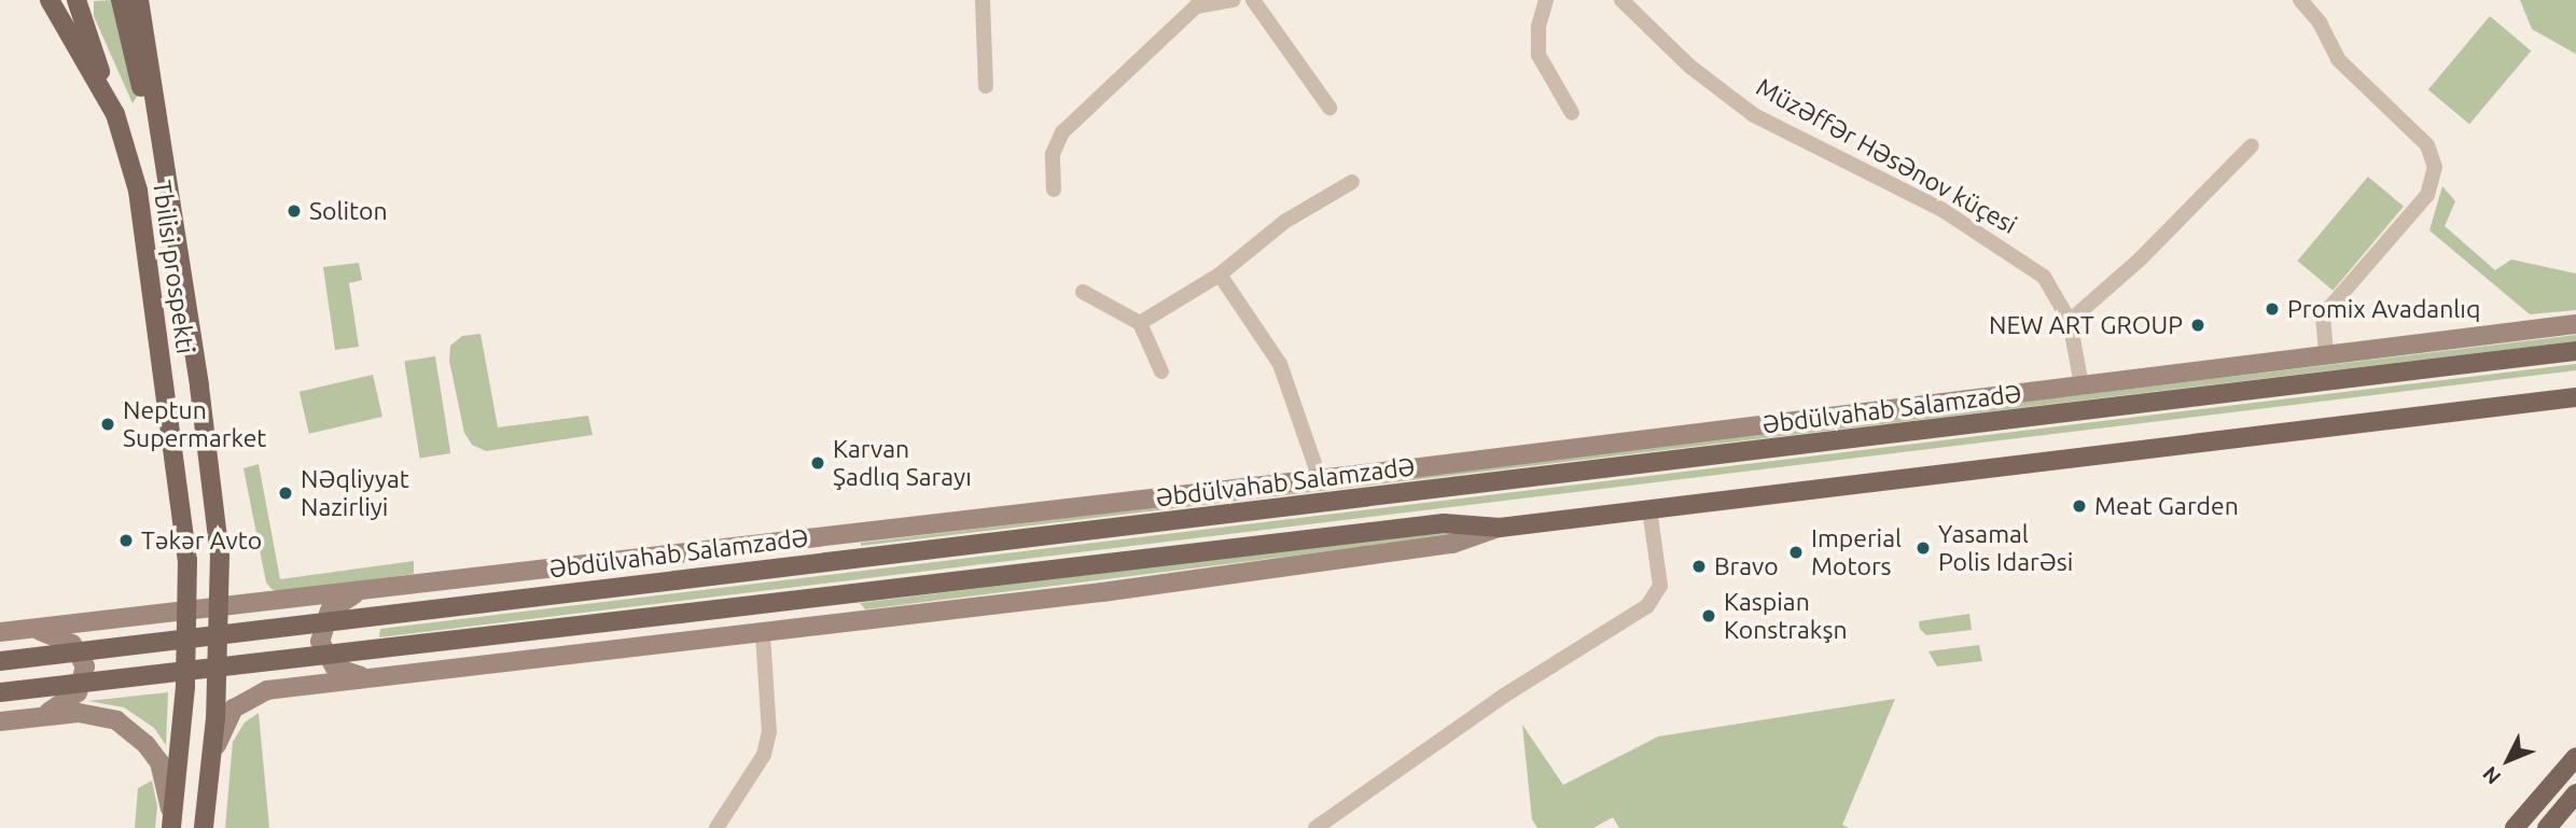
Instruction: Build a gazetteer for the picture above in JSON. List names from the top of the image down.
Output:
{
  "streets": {
    "main road": ["Tbilisi prospekti", "Əbdülvahab Salamzadə"],
    "street": ["Müzəffər Həsənov küçesi"]
  },
  "crossings": [
    ["Müzəffər Həsənov küçesi", "Əbdülvahab Salamzadə"],
    ["Tbilisi prospekti", "Əbdülvahab Salamzadə"]
  ],
  "places": [
    "Soliton",
    "Promix Avadanlıq",
    "NEW ART GROUP",
    "Neptun Supermarket",
    "Karvan Şadlıq Sarayı",
    "Nəqliyyat Nazirliyi",
    "Meat Garden",
    "Tәkәr Avto",
    "Yasamal Polis Idarəsi",
    "Imperial Motors",
    "Bravo",
    "Kaspian Konstrakşn"
  ],
  "north": "bottom left"
}
